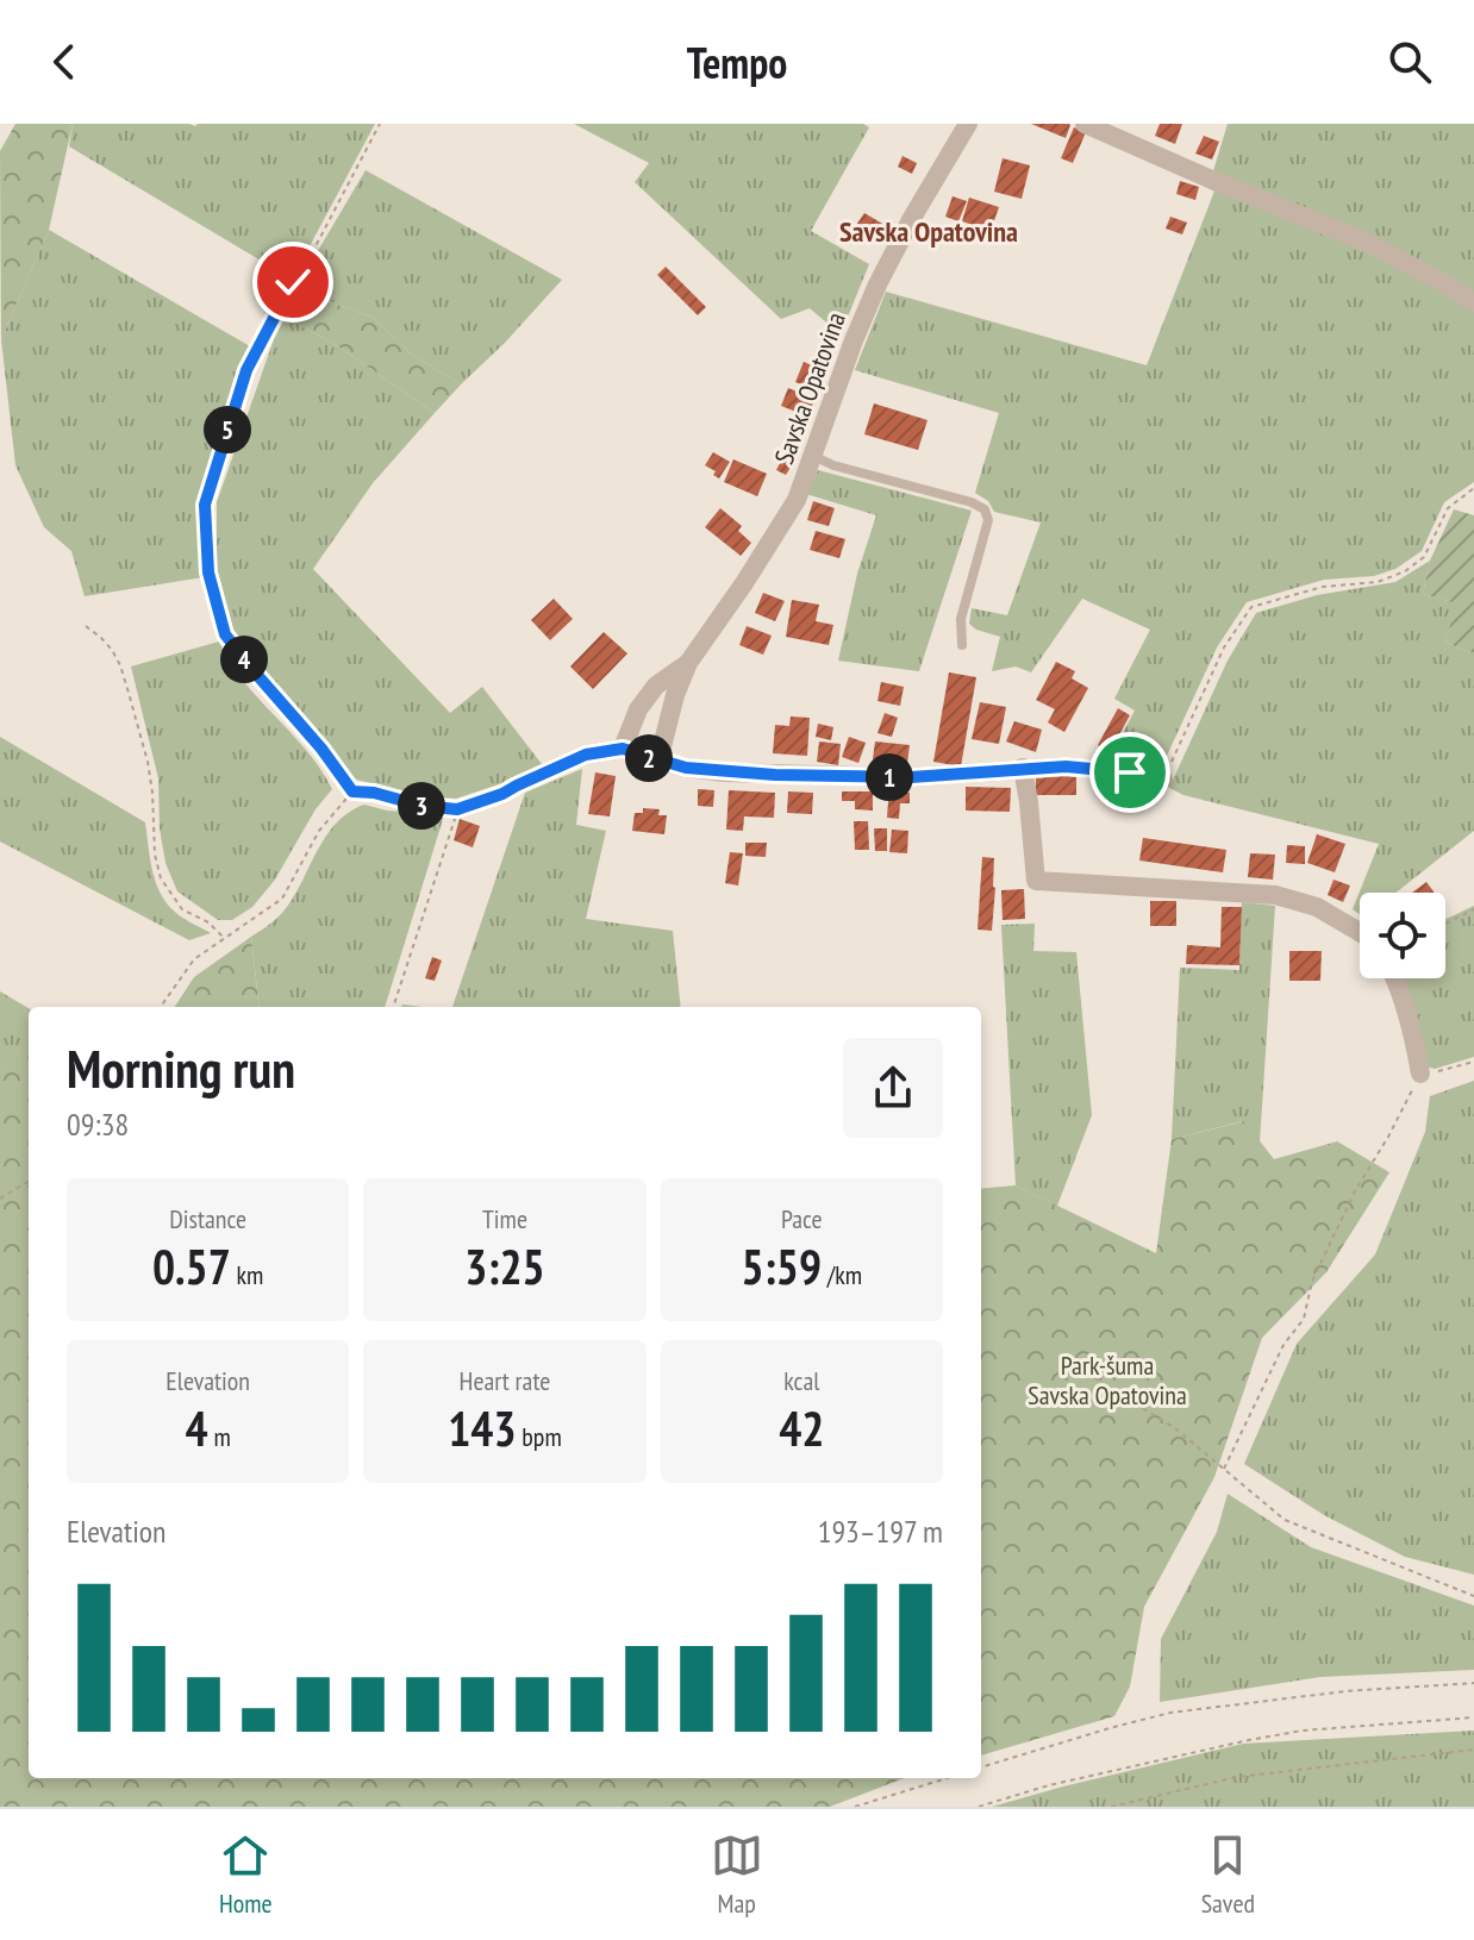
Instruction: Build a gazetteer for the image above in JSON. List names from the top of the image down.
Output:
{
  "streets": {
    "street": ["Savska Opatovina"]
  },
  "districts": ["Savska Opatovina"],
  "parks": ["Park-šuma Savska Opatovina"],
  "page": {
    "header": "Tempo",
    "pins": [
      "5",
      "4",
      "2",
      "1",
      "3"
    ],
    "heading": ["Morning run", "09:38"],
    "stats": [
      ["Distance", "0.57 km"],
      ["Time", "3:25"],
      ["Pace", "5:59 /km"],
      ["Elevation", "4 m"],
      ["Heart rate", "143 bpm"],
      ["kcal", "42"]
    ],
    "chart": ["Elevation", "193–197 m"],
    "tabs": ["Home", "Map", "Saved"]
  }
}
